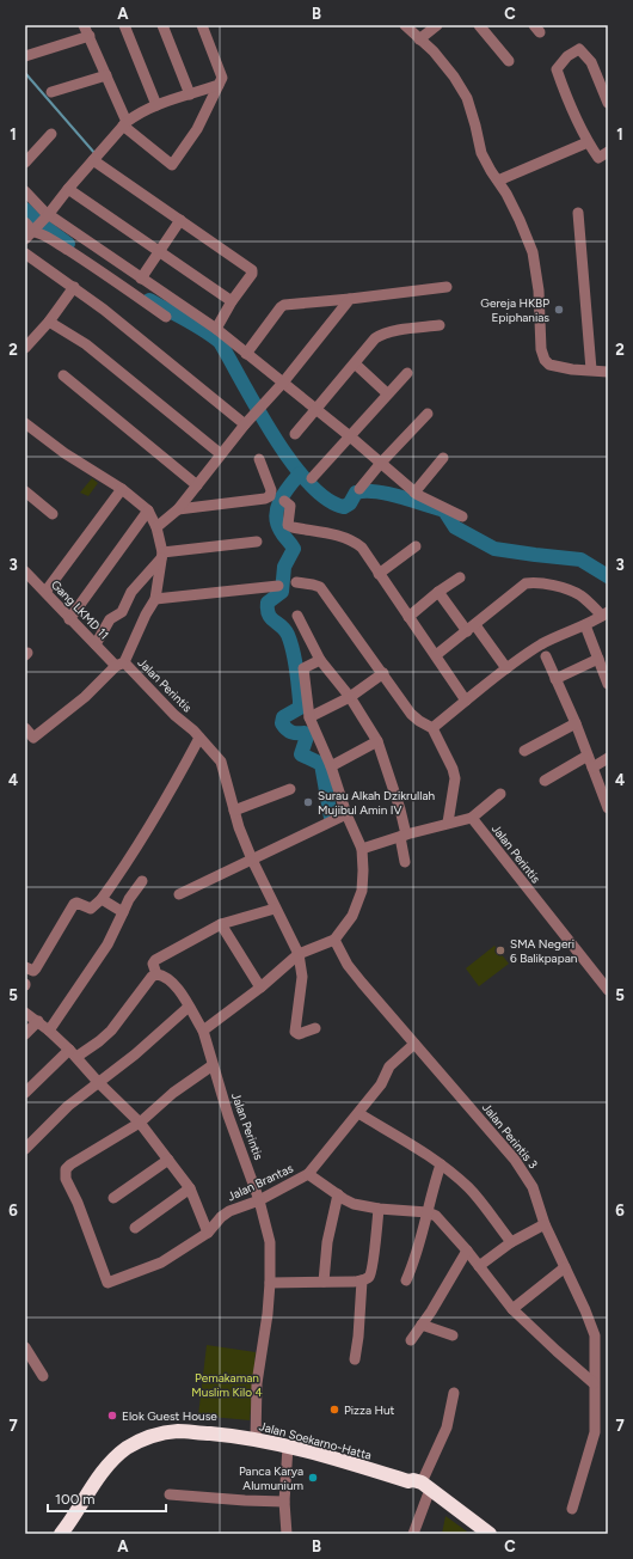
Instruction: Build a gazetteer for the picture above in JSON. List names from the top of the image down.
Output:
{
  "streets": {
    "highway": ["Jalan Soekarno-Hatta"],
    "street": [
      "Gang LKMD 11",
      "Jalan Perintis",
      "Jalan Perintis 3",
      "Jalan Brantas"
    ]
  },
  "crossings": [
    ["Gang LKMD 11", "Jalan Perintis"],
    ["Jalan Perintis", "Jalan Brantas"],
    ["Jalan Perintis", "Jalan Soekarno-Hatta"],
    ["Jalan Perintis 3", "Jalan Brantas"]
  ],
  "parks": ["Pemakaman Muslim Kilo 4"],
  "places": [
    "Gereja HKBP Epiphanias",
    "Surau Alkah Dzikrullah Mujibul Amin IV",
    "SMA Negeri 6 Balikpapan",
    "Pizza Hut",
    "Elok Guest House",
    "Panca Karya Alumunium"
  ],
  "scale_bar": "100 m",
  "grid": {
    "columns": ["A", "B", "C"],
    "rows": [
      "1",
      "2",
      "3",
      "4",
      "5",
      "6",
      "7"
    ]
  }
}
